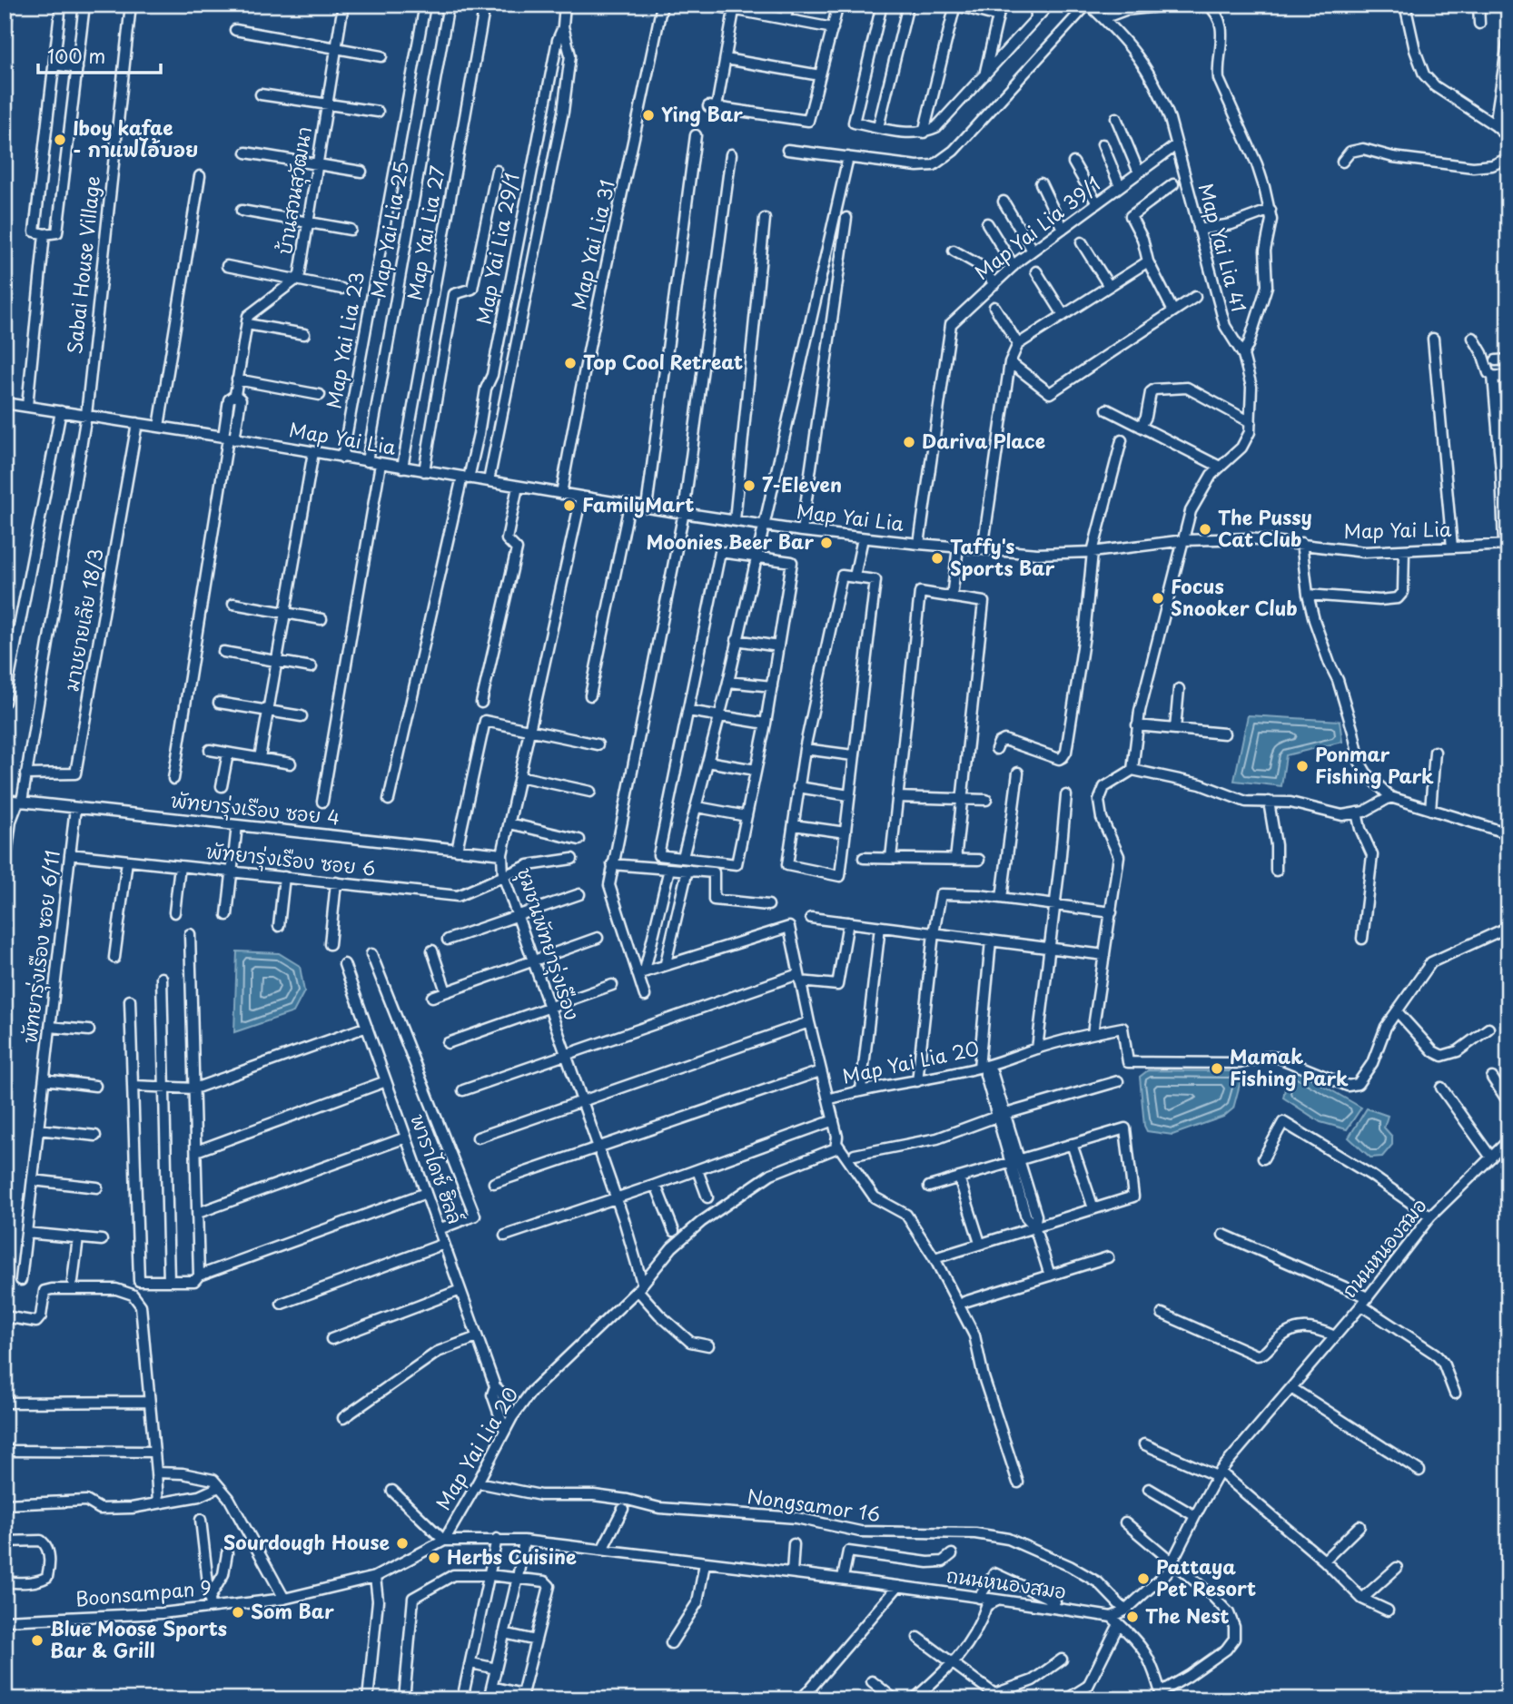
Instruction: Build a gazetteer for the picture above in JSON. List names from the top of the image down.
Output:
{
  "streets": {
    "street": [
      "บ้านสวนสุวัฒนา",
      "Map Yai Lia 39/1",
      "Map Yai Lia 25",
      "Map Yai Lia 27",
      "Map Yai Lia 31",
      "Map Yai Lia 41",
      "Map Yai Lia 29/1",
      "Sabai House Village",
      "Map Yai Lia 23",
      "Map Yai Lia",
      "มาบยายเลีย 18/3",
      "พัทยารุ่งเรือง ซอย 4",
      "พัทยารุ่งเรือง ซอย 6",
      "ชุมชนพัทยารุ่งเรือง",
      "พัทยารุ่งเรือง ซอย 6/11",
      "Map Yai Lia 20",
      "พาราไดซ์ ฮิลล์",
      "ถนนหนองสมอ",
      "Nongsamor 16",
      "Boonsampan 9"
    ]
  },
  "crossings": [
    ["Map Yai Lia 39/1", "Map Yai Lia 41"],
    ["Map Yai Lia 39/1", "Map Yai Lia"],
    ["Map Yai Lia 25", "Map Yai Lia"],
    ["Map Yai Lia 27", "Map Yai Lia"],
    ["Map Yai Lia 31", "Map Yai Lia"],
    ["Map Yai Lia 41", "Map Yai Lia"],
    ["Map Yai Lia 29/1", "Map Yai Lia"],
    ["Sabai House Village", "Map Yai Lia"],
    ["Sabai House Village", "มาบยายเลีย 18/3"],
    ["Sabai House Village", "พัทยารุ่งเรือง ซอย 4"],
    ["Map Yai Lia 23", "Map Yai Lia"],
    ["Map Yai Lia", "มาบยายเลีย 18/3"],
    ["Map Yai Lia", "ชุมชนพัทยารุ่งเรือง"],
    ["พัทยารุ่งเรือง ซอย 4", "ชุมชนพัทยารุ่งเรือง"],
    ["พัทยารุ่งเรือง ซอย 4", "พัทยารุ่งเรือง ซอย 6/11"],
    ["พัทยารุ่งเรือง ซอย 6", "ชุมชนพัทยารุ่งเรือง"],
    ["พัทยารุ่งเรือง ซอย 6", "พัทยารุ่งเรือง ซอย 6/11"],
    ["ชุมชนพัทยารุ่งเรือง", "Map Yai Lia 20"],
    ["Map Yai Lia 20", "พาราไดซ์ ฮิลล์"],
    ["Map Yai Lia 20", "ถนนหนองสมอ"],
    ["Map Yai Lia 20", "Nongsamor 16"],
    ["ถนนหนองสมอ", "Nongsamor 16"],
    ["ถนนหนองสมอ", "Boonsampan 9"]
  ],
  "places": [
    "Ying Bar",
    "Iboy kafae - กาแฟไอ้บอย",
    "Top Cool Retreat",
    "Dariva Place",
    "7-Eleven",
    "FamilyMart",
    "The Pussy Cat Club",
    "Moonies Beer Bar",
    "Taffy's Sports Bar",
    "Focus Snooker Club",
    "Ponmar Fishing Park",
    "Mamak Fishing Park",
    "Sourdough House",
    "Herbs Cuisine",
    "Pattaya Pet Resort",
    "Som Bar",
    "The Nest",
    "Blue Moose Sports Bar & Grill"
  ],
  "scale_bar": "100 m"
}
